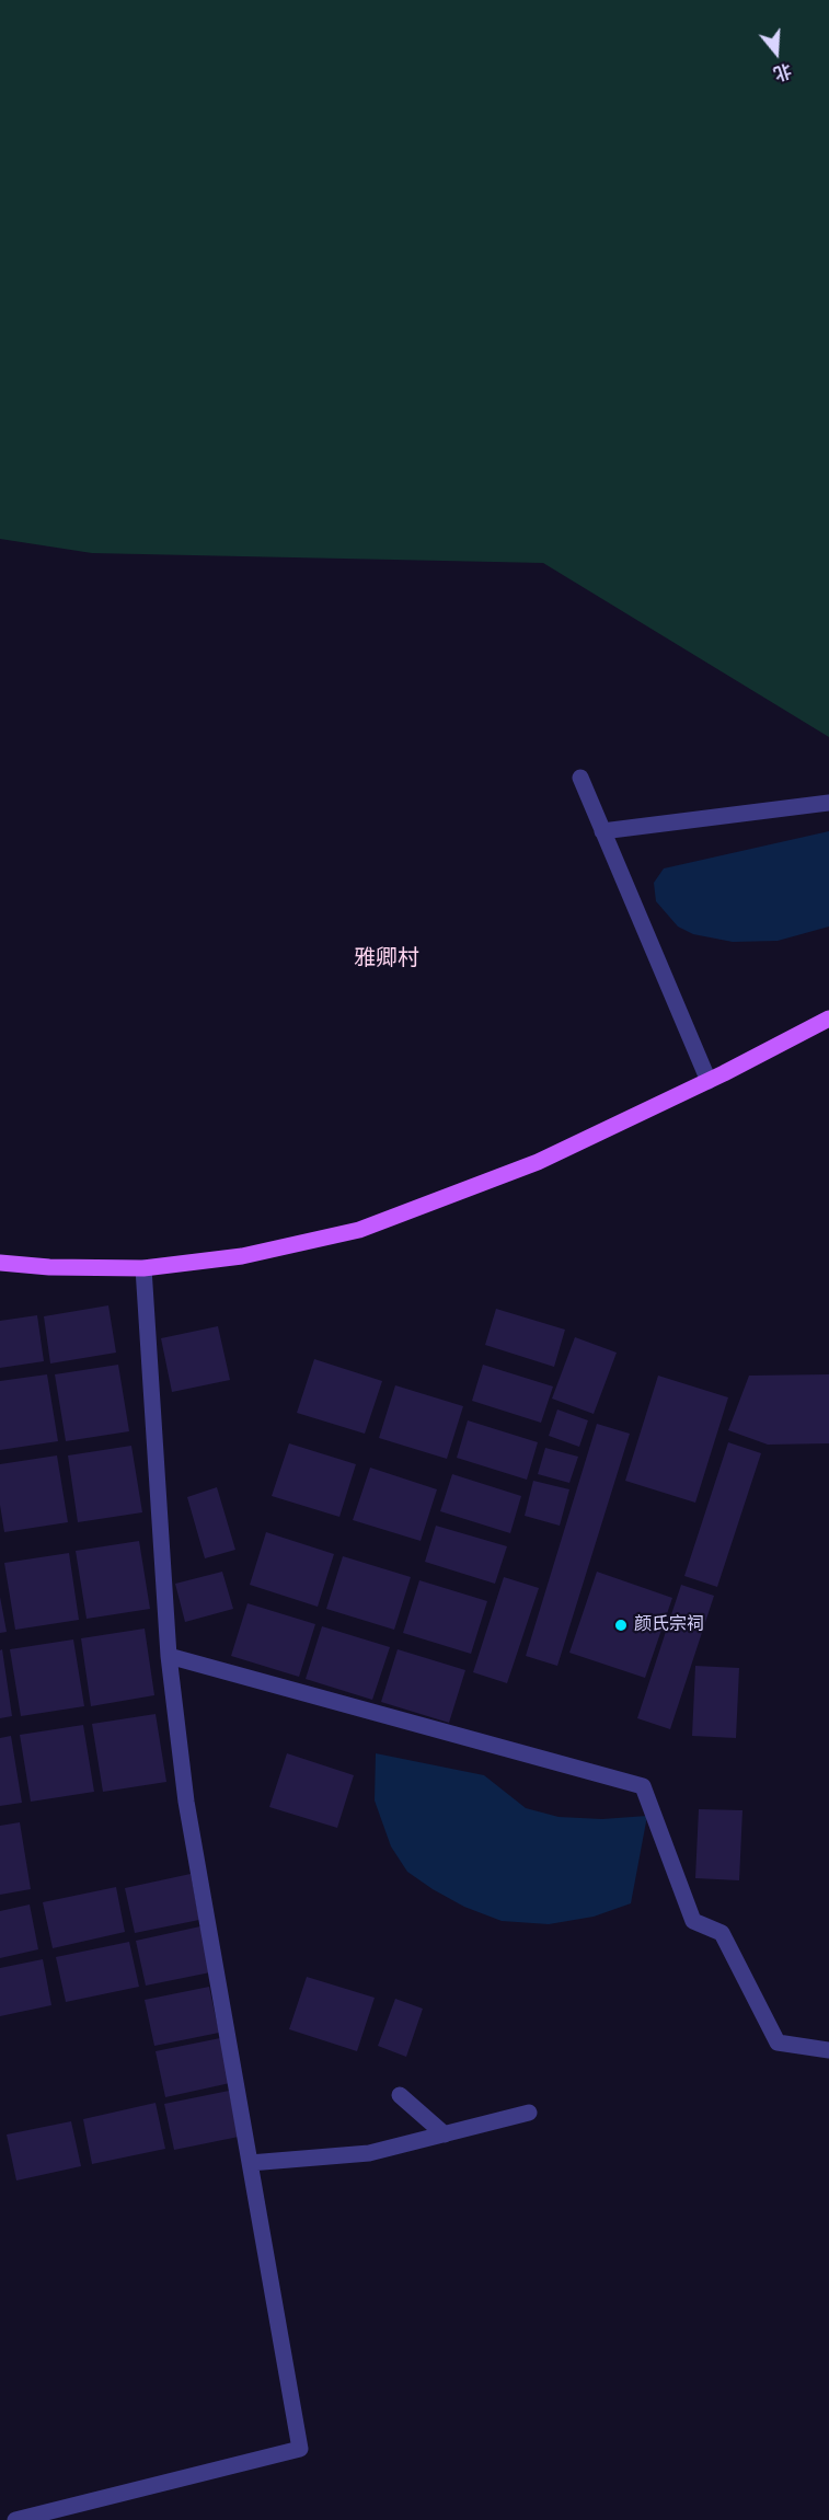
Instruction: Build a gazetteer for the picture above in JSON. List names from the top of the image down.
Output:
{
  "districts": ["雅卿村"],
  "places": ["颜氏宗祠"],
  "north": "bottom"
}
